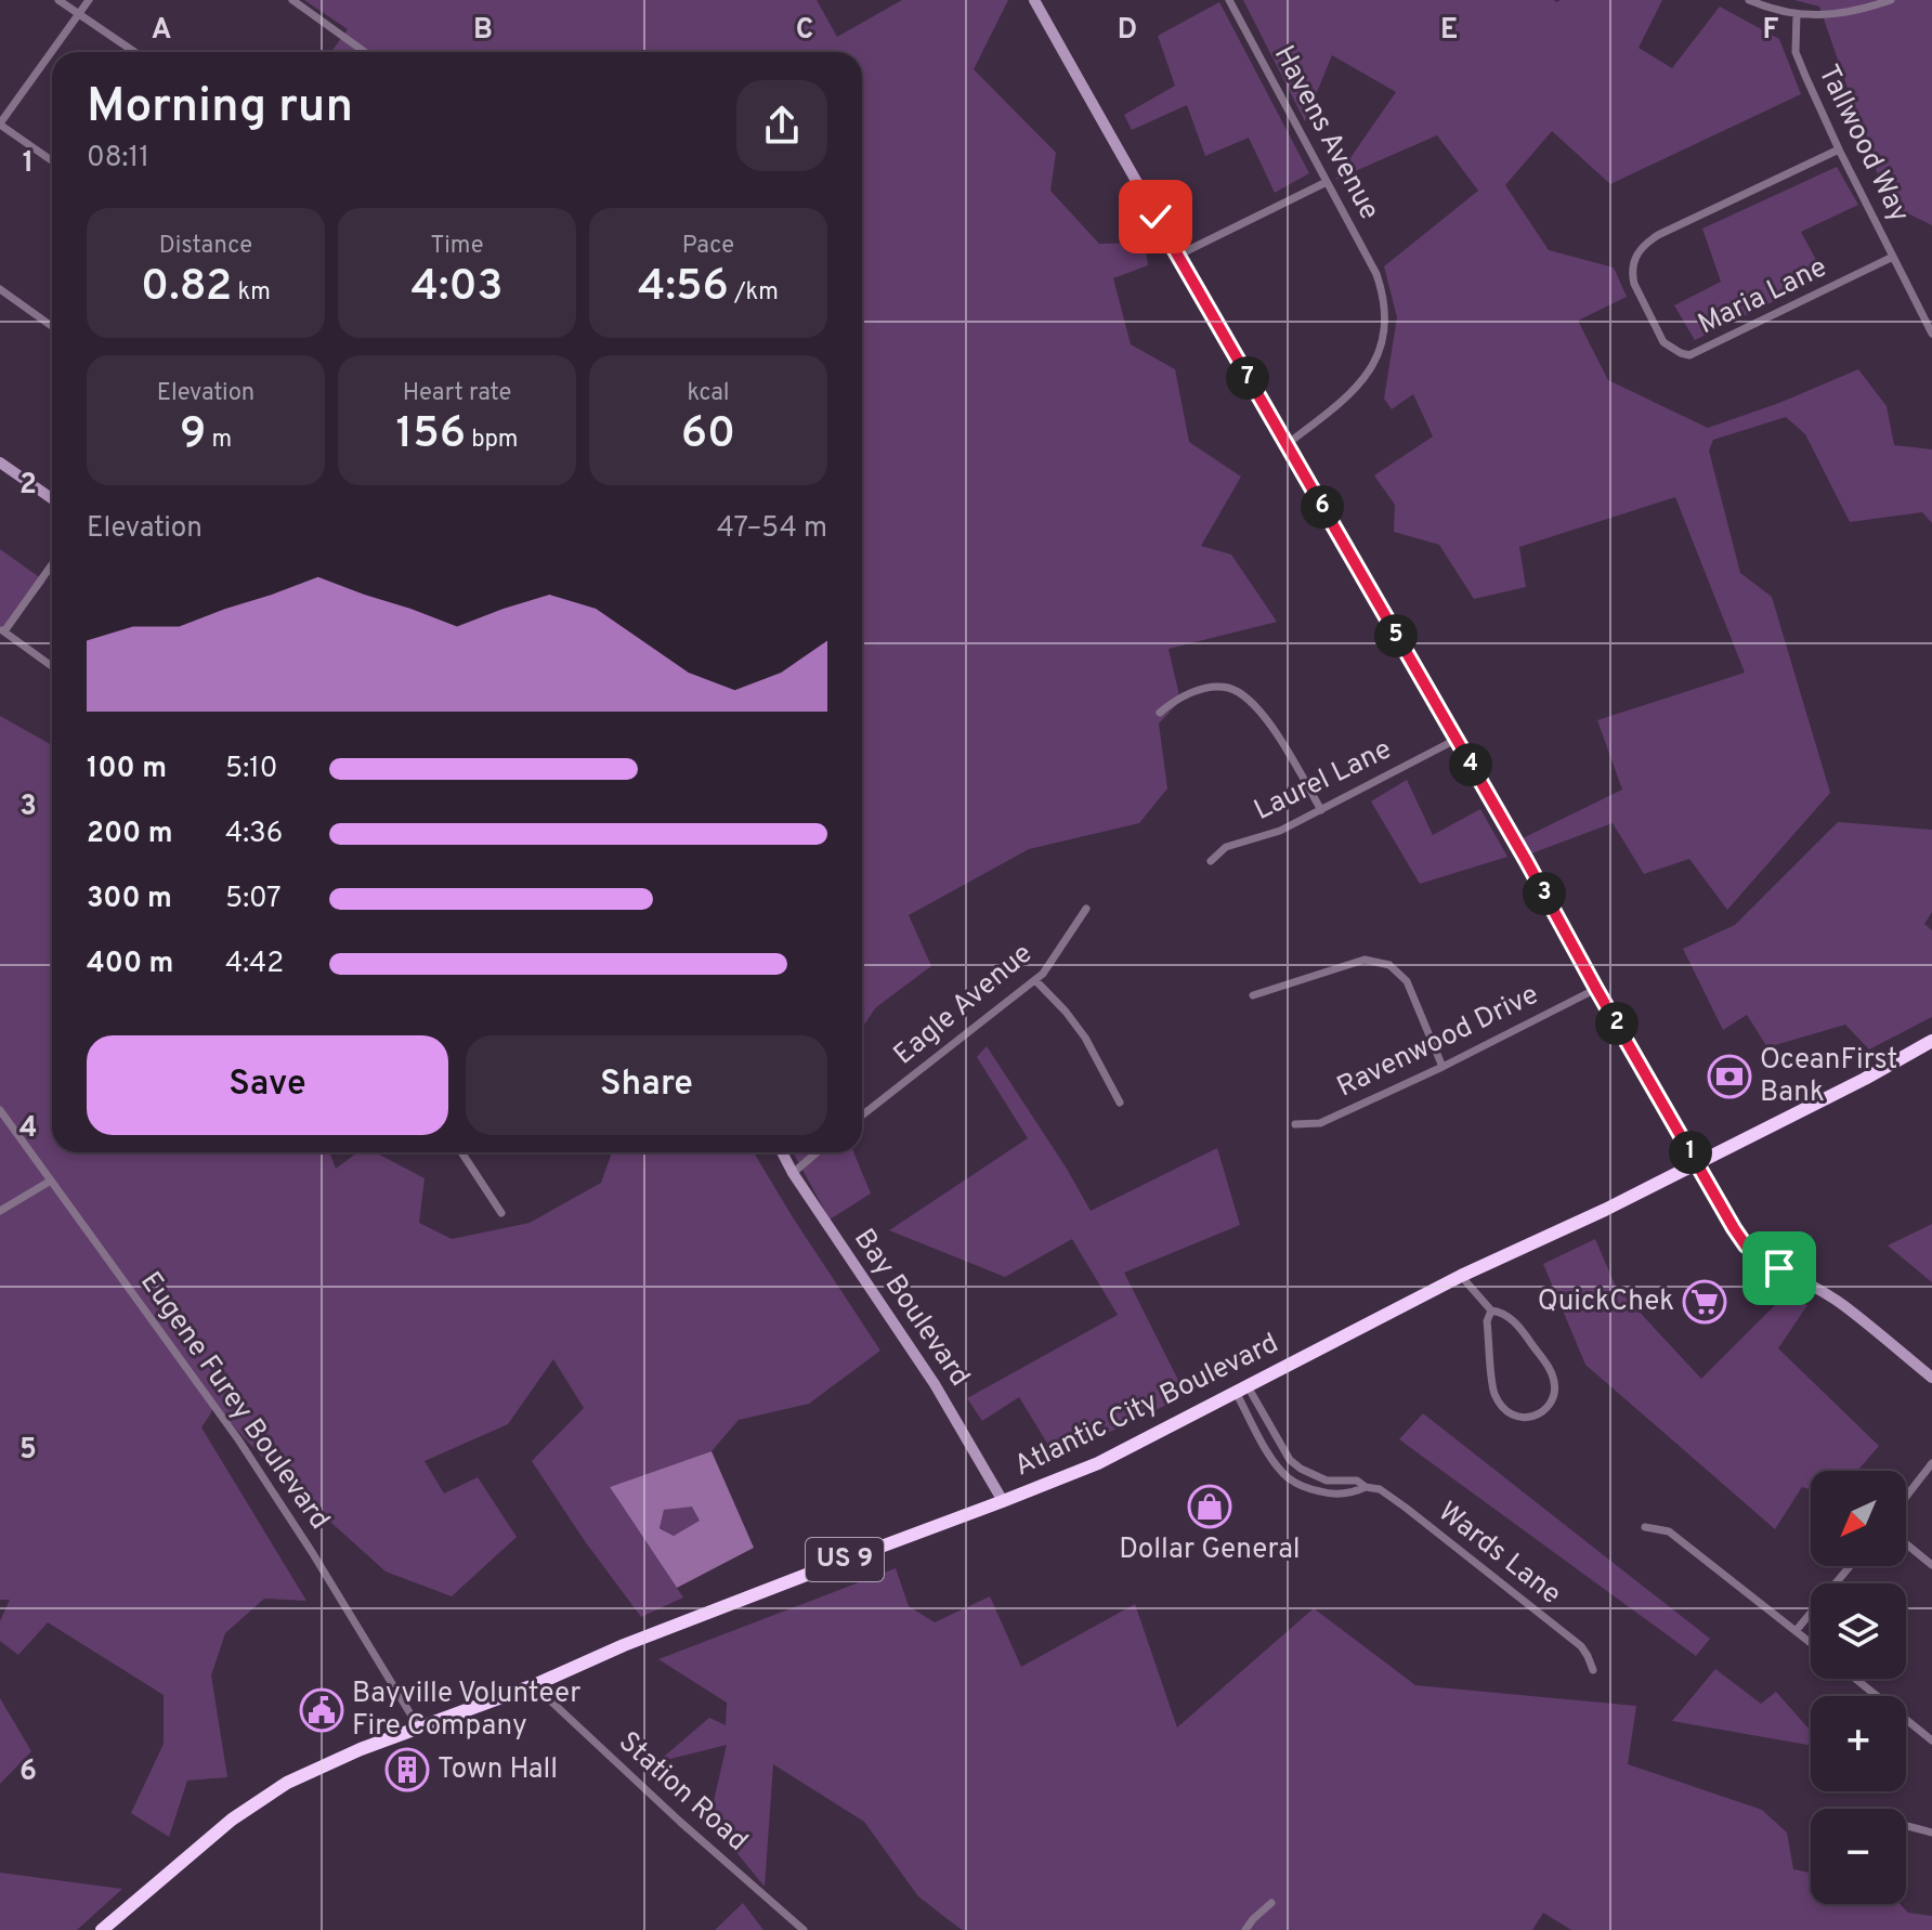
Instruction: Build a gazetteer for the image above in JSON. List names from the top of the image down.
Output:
{
  "streets": {
    "highway": ["Atlantic City Boulevard", "US 9"],
    "street": [
      "Havens Avenue",
      "Tallwood Way",
      "Maria Lane",
      "Laurel Lane",
      "Eagle Avenue",
      "Ravenwood Drive",
      "Bay Boulevard",
      "Eugene Furey Boulevard",
      "Wards Lane",
      "Station Road"
    ]
  },
  "crossings": [
    ["Tallwood Way", "Maria Lane"],
    ["Bay Boulevard", "Atlantic City Boulevard"],
    ["Eugene Furey Boulevard", "Atlantic City Boulevard"],
    ["Atlantic City Boulevard", "Wards Lane"],
    ["Atlantic City Boulevard", "Station Road"]
  ],
  "places": {
    "bank": ["OceanFirst Bank"],
    "supermarket": ["QuickChek"],
    "shop": ["Dollar General"],
    "public building": ["Bayville Volunteer Fire Company"],
    "building": ["Town Hall"]
  },
  "north": "bottom left",
  "page": {
    "heading": ["Morning run", "08:11"],
    "stats": [
      ["Distance", "0.82 km"],
      ["Time", "4:03"],
      ["Pace", "4:56 /km"],
      ["Elevation", "9 m"],
      ["Heart rate", "156 bpm"],
      ["kcal", "60"]
    ],
    "pins": [
      "7",
      "6",
      "5",
      "4",
      "3",
      "2",
      "1"
    ],
    "chart": ["Elevation", "47–54 m"],
    "list": [
      {
        "name": "100 m",
        "note": "5:10"
      },
      {
        "name": "200 m",
        "note": "4:36"
      },
      {
        "name": "300 m",
        "note": "5:07"
      },
      {
        "name": "400 m",
        "note": "4:42"
      }
    ],
    "buttons": ["Save", "Share"],
    "map_buttons": ["+", "−"]
  },
  "grid": {
    "columns": [
      "A",
      "B",
      "C",
      "D",
      "E",
      "F"
    ],
    "rows": [
      "1",
      "2",
      "3",
      "4",
      "5",
      "6"
    ]
  }
}
